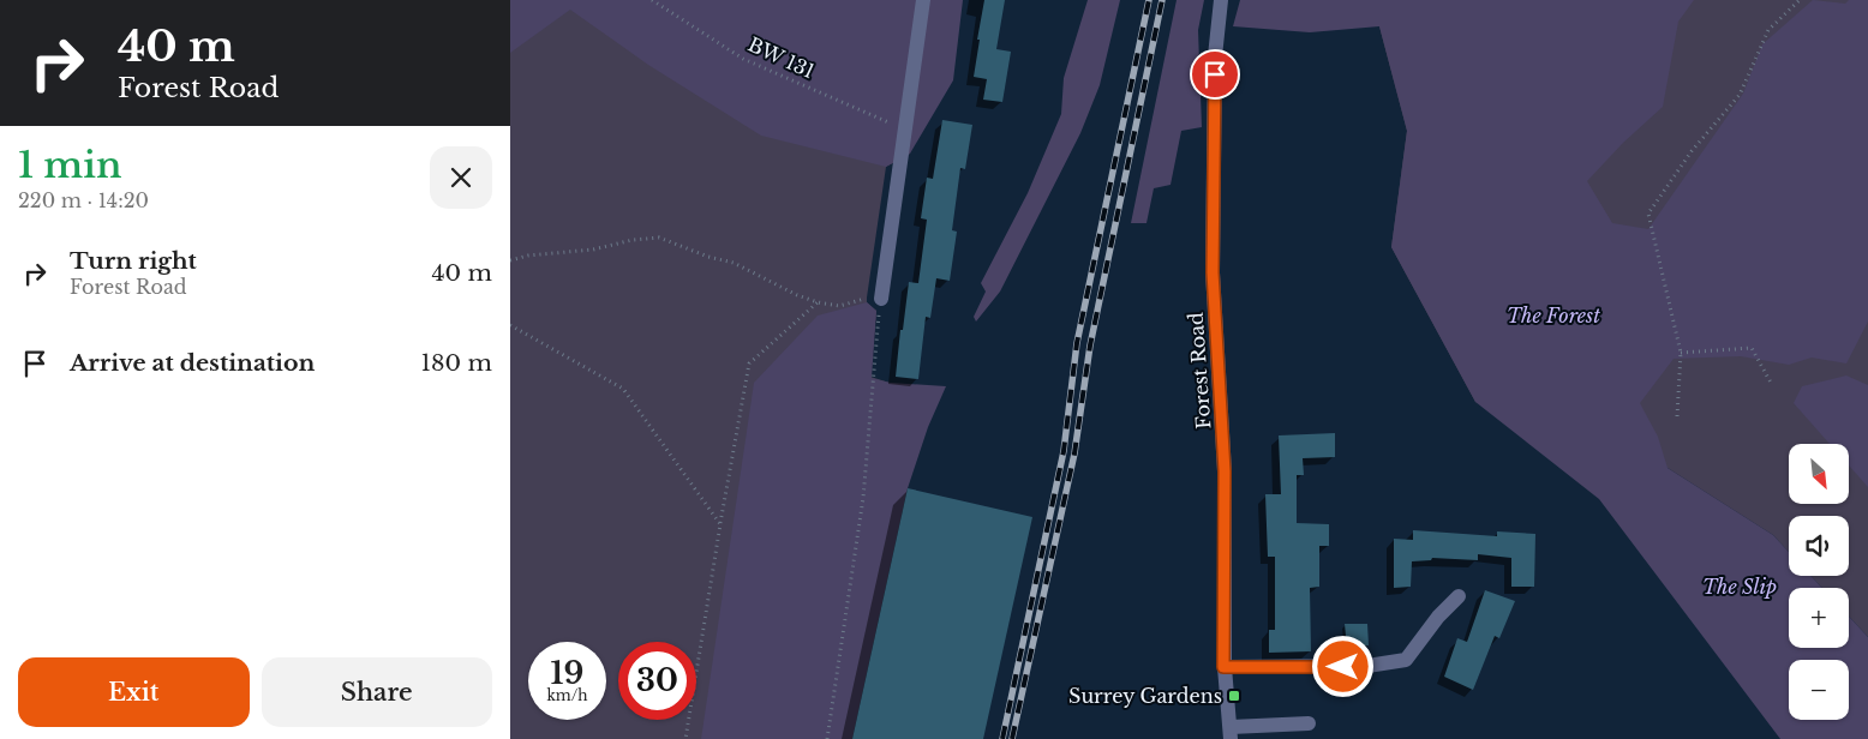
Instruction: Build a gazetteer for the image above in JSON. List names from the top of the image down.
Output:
{
  "streets": {
    "street": ["Forest Road"],
    "path": ["BW 131"]
  },
  "parks": ["The Forest", "The Slip"],
  "places": {
    "transit": ["Surrey Gardens"]
  },
  "north": "bottom right",
  "page": {
    "turn": ["40 m", "Forest Road"],
    "heading": ["1 min", "220 m · 14:20"],
    "list": [
      {
        "name": "Turn right",
        "note": "Forest Road",
        "value": "40 m"
      },
      {
        "name": "Arrive at destination",
        "value": "180 m"
      }
    ],
    "map_buttons": ["+", "−"],
    "speed": "19 km/h",
    "limit": "30",
    "buttons": ["Exit", "Share"]
  }
}
